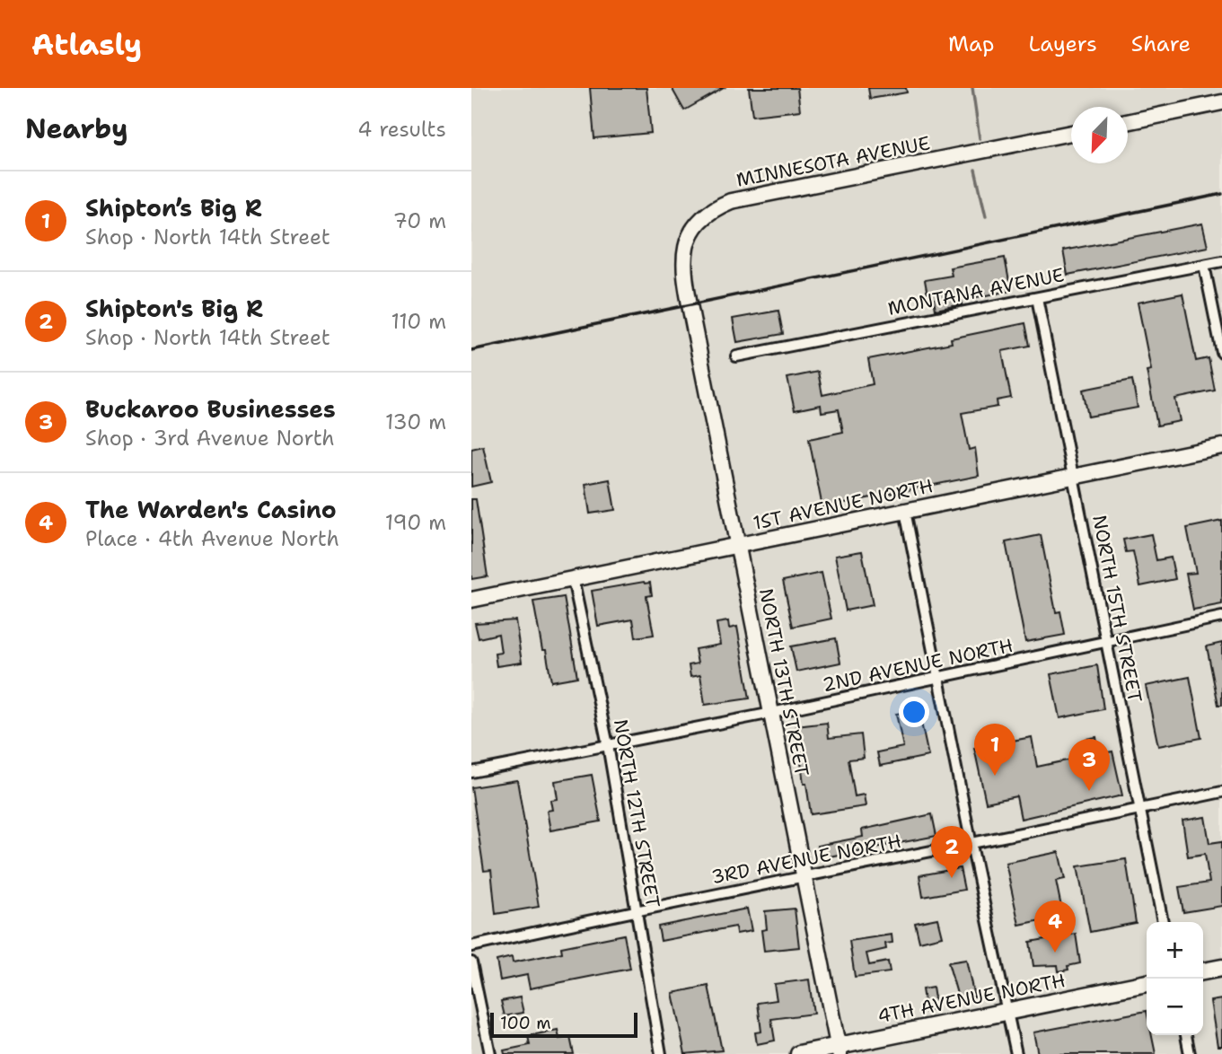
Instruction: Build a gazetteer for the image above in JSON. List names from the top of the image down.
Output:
{
  "streets": {
    "main road": ["4TH AVENUE NORTH"],
    "street": [
      "MINNESOTA AVENUE",
      "MONTANA AVENUE",
      "1ST AVENUE NORTH",
      "NORTH 15TH STREET",
      "2ND AVENUE NORTH",
      "NORTH 13TH STREET",
      "NORTH 12TH STREET",
      "3RD AVENUE NORTH"
    ]
  },
  "crossings": [
    ["MINNESOTA AVENUE", "NORTH 13TH STREET"],
    ["MONTANA AVENUE", "NORTH 15TH STREET"],
    ["1ST AVENUE NORTH", "NORTH 15TH STREET"],
    ["1ST AVENUE NORTH", "NORTH 13TH STREET"],
    ["1ST AVENUE NORTH", "NORTH 12TH STREET"],
    ["NORTH 15TH STREET", "2ND AVENUE NORTH"],
    ["NORTH 15TH STREET", "3RD AVENUE NORTH"],
    ["2ND AVENUE NORTH", "NORTH 13TH STREET"],
    ["2ND AVENUE NORTH", "NORTH 12TH STREET"],
    ["NORTH 13TH STREET", "3RD AVENUE NORTH"],
    ["NORTH 13TH STREET", "4TH AVENUE NORTH"],
    ["NORTH 12TH STREET", "3RD AVENUE NORTH"]
  ],
  "scale_bar": "100 m",
  "north": "bottom left",
  "page": {
    "header": "Atlasly",
    "nav": ["Map", "Layers", "Share"],
    "heading": ["Nearby", "4 results"],
    "list": [
      {
        "mark": "1",
        "name": "Shipton’s Big R",
        "note": "Shop · North 14th Street",
        "value": "70 m"
      },
      {
        "mark": "2",
        "name": "Shipton's Big R",
        "note": "Shop · North 14th Street",
        "value": "110 m"
      },
      {
        "mark": "3",
        "name": "Buckaroo Businesses",
        "note": "Shop · 3rd Avenue North",
        "value": "130 m"
      },
      {
        "mark": "4",
        "name": "The Warden's Casino",
        "note": "Place · 4th Avenue North",
        "value": "190 m"
      }
    ],
    "pins": [
      "1",
      "3",
      "2",
      "4"
    ],
    "map_buttons": ["+", "−"],
    "scale": "100 m"
  }
}
